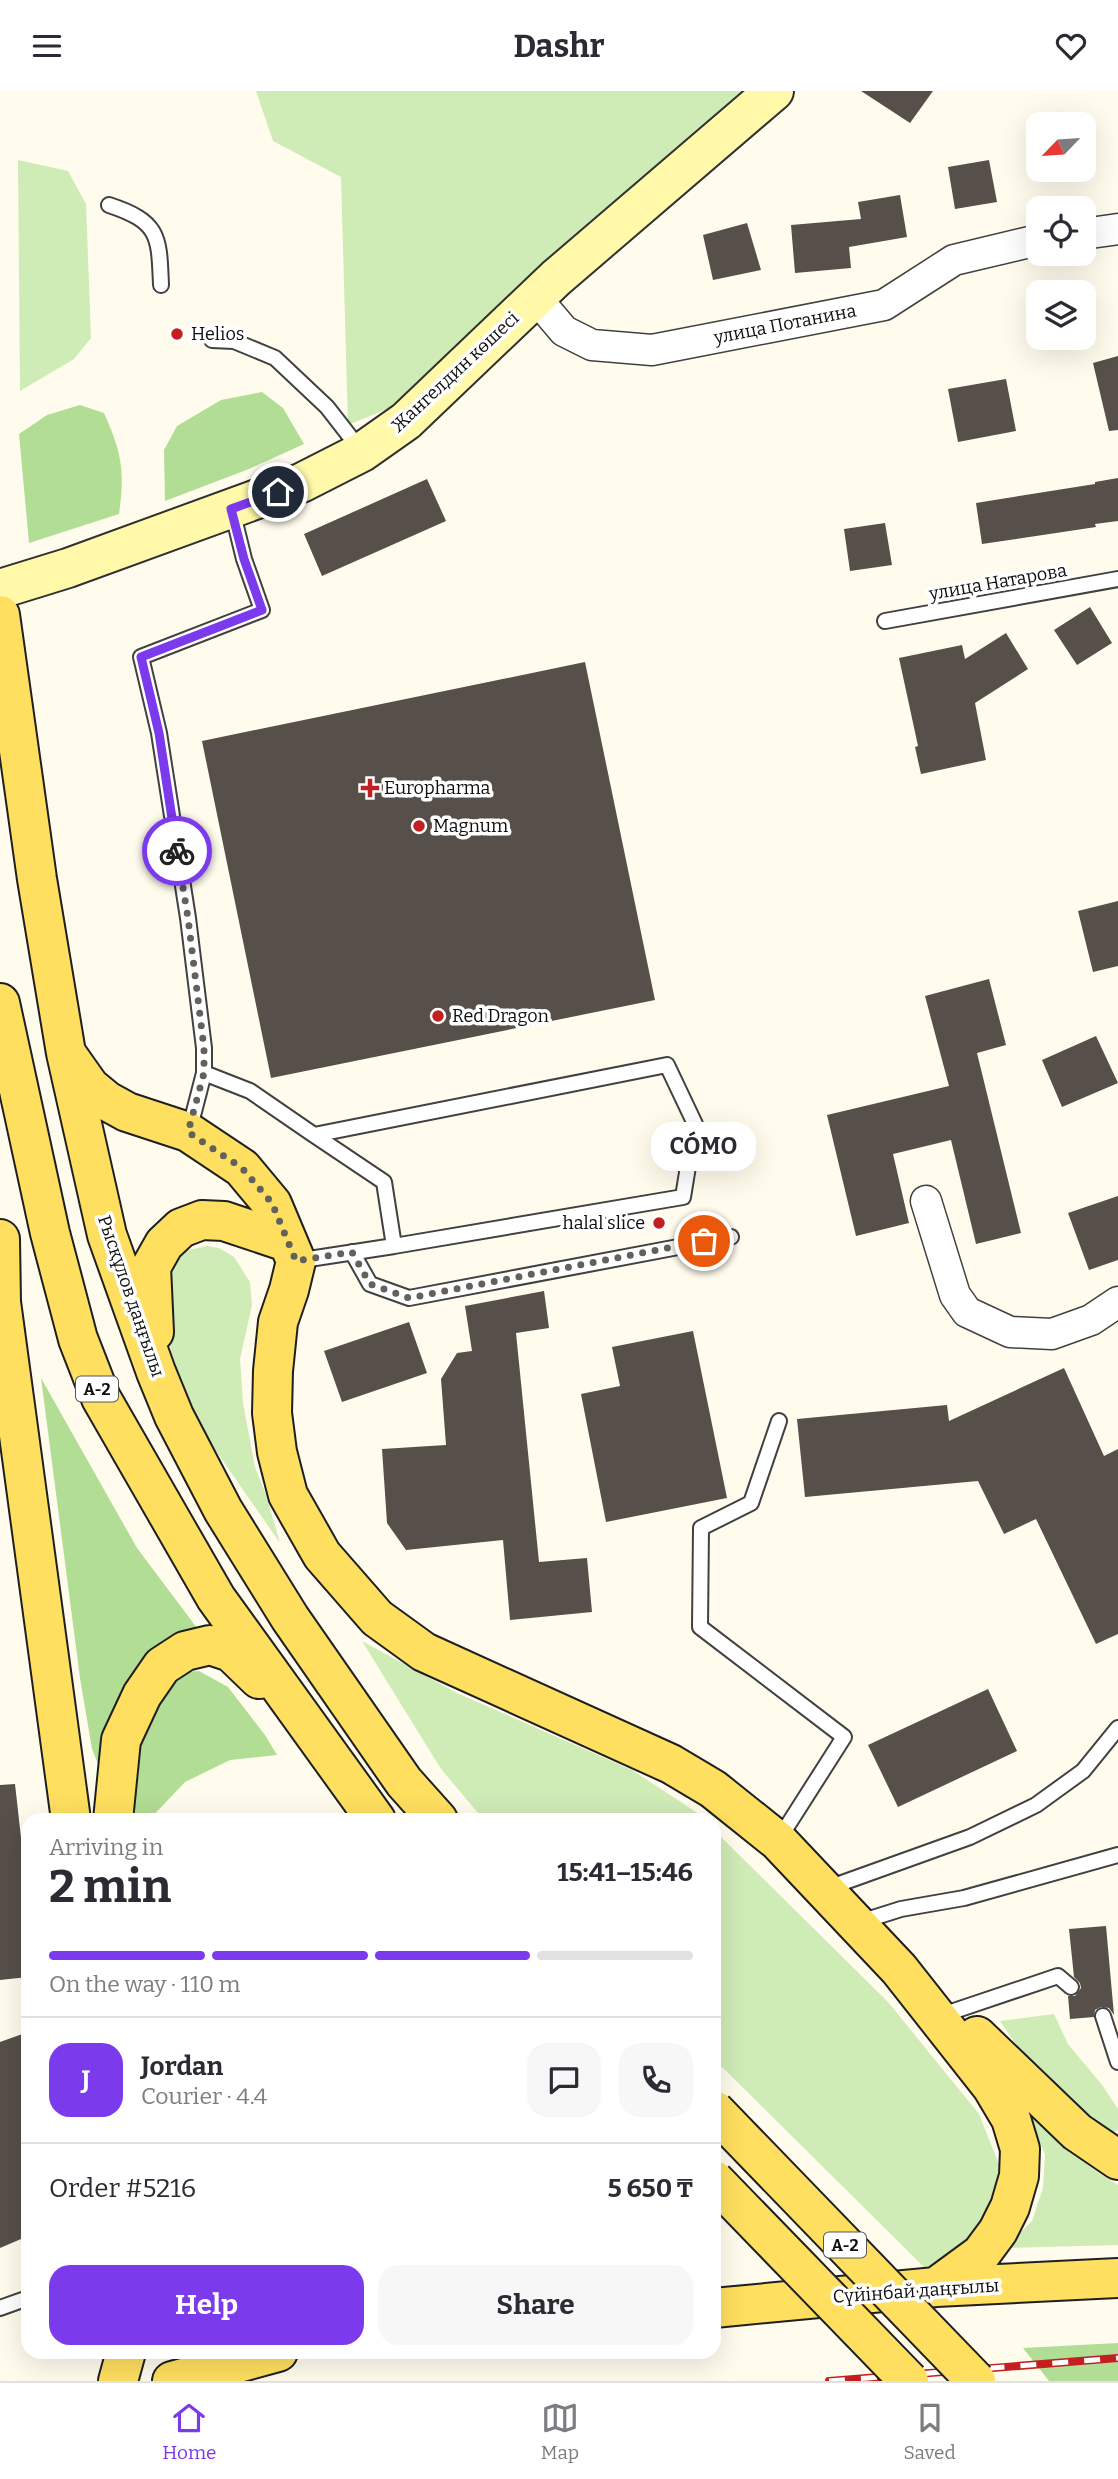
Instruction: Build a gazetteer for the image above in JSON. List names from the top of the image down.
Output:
{
  "streets": {
    "main road": [
      "Жангелдин көшесі",
      "Рысқұлов даңғылы",
      "A-2",
      "Сүйінбай даңғылы"
    ],
    "street": ["улица Потанина"],
    "lane": ["улица Натарова"]
  },
  "crossings": [
    ["улица Потанина", "Жангелдин көшесі"]
  ],
  "places": {
    "other": [
      "Helios",
      "Magnum",
      "Red Dragon",
      "halal slice",
      "CÓMO"
    ],
    "health": ["Europharma"]
  },
  "north": "bottom left",
  "page": {
    "header": "Dashr",
    "bubble": "CÓMO",
    "heading": ["2 min", "Arriving in", "15:41–15:46"],
    "panel": [
      "Jordan",
      "Courier · 4.4",
      "Order #5216",
      "5 650 ₸"
    ],
    "bar": "On the way · 110 m",
    "round": "J",
    "buttons": ["Help", "Share"],
    "tabs": ["Home", "Map", "Saved"]
  }
}
